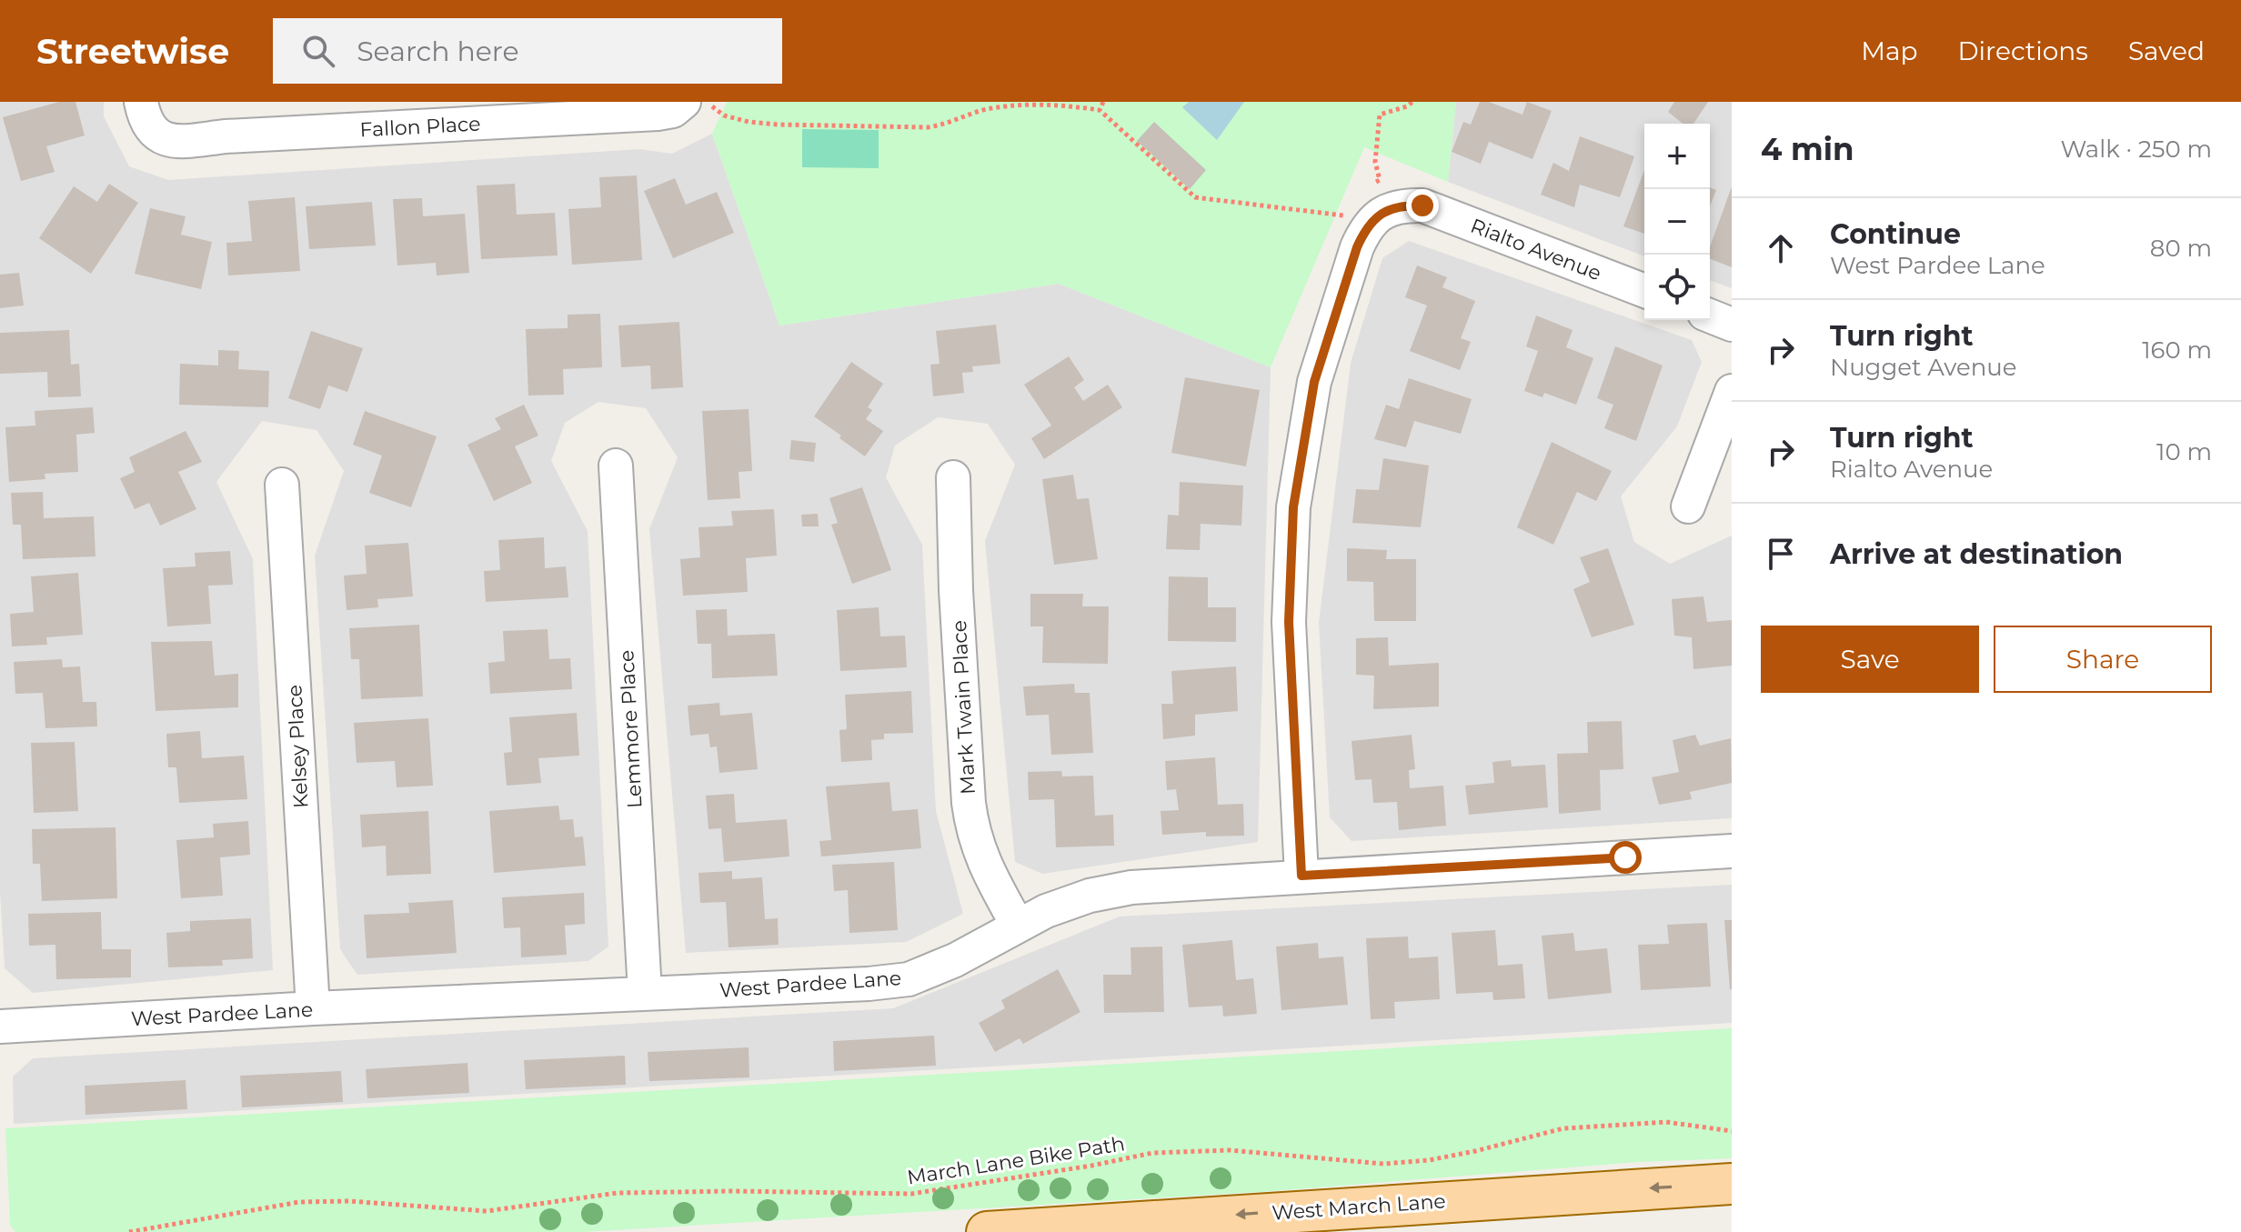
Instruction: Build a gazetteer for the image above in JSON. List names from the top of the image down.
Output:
{
  "streets": {
    "main road": ["West March Lane"],
    "street": [
      "Fallon Place",
      "Rialto Avenue",
      "Mark Twain Place",
      "Lemmore Place",
      "Kelsey Place",
      "West Pardee Lane"
    ],
    "path": ["March Lane Bike Path"]
  },
  "crossings": [
    ["Mark Twain Place", "West Pardee Lane"],
    ["Lemmore Place", "West Pardee Lane"],
    ["Kelsey Place", "West Pardee Lane"]
  ],
  "one_way": ["West March Lane"],
  "page": {
    "header": "Streetwise",
    "search": "Search here",
    "nav": ["Map", "Directions", "Saved"],
    "heading": ["4 min", "Walk · 250 m"],
    "map_buttons": ["+", "−"],
    "list": [
      ["Continue", "West Pardee Lane", "80 m"],
      ["Turn right", "Nugget Avenue", "160 m"],
      ["Turn right", "Rialto Avenue", "10 m"],
      "Arrive at destination"
    ],
    "buttons": ["Save", "Share"]
  }
}
